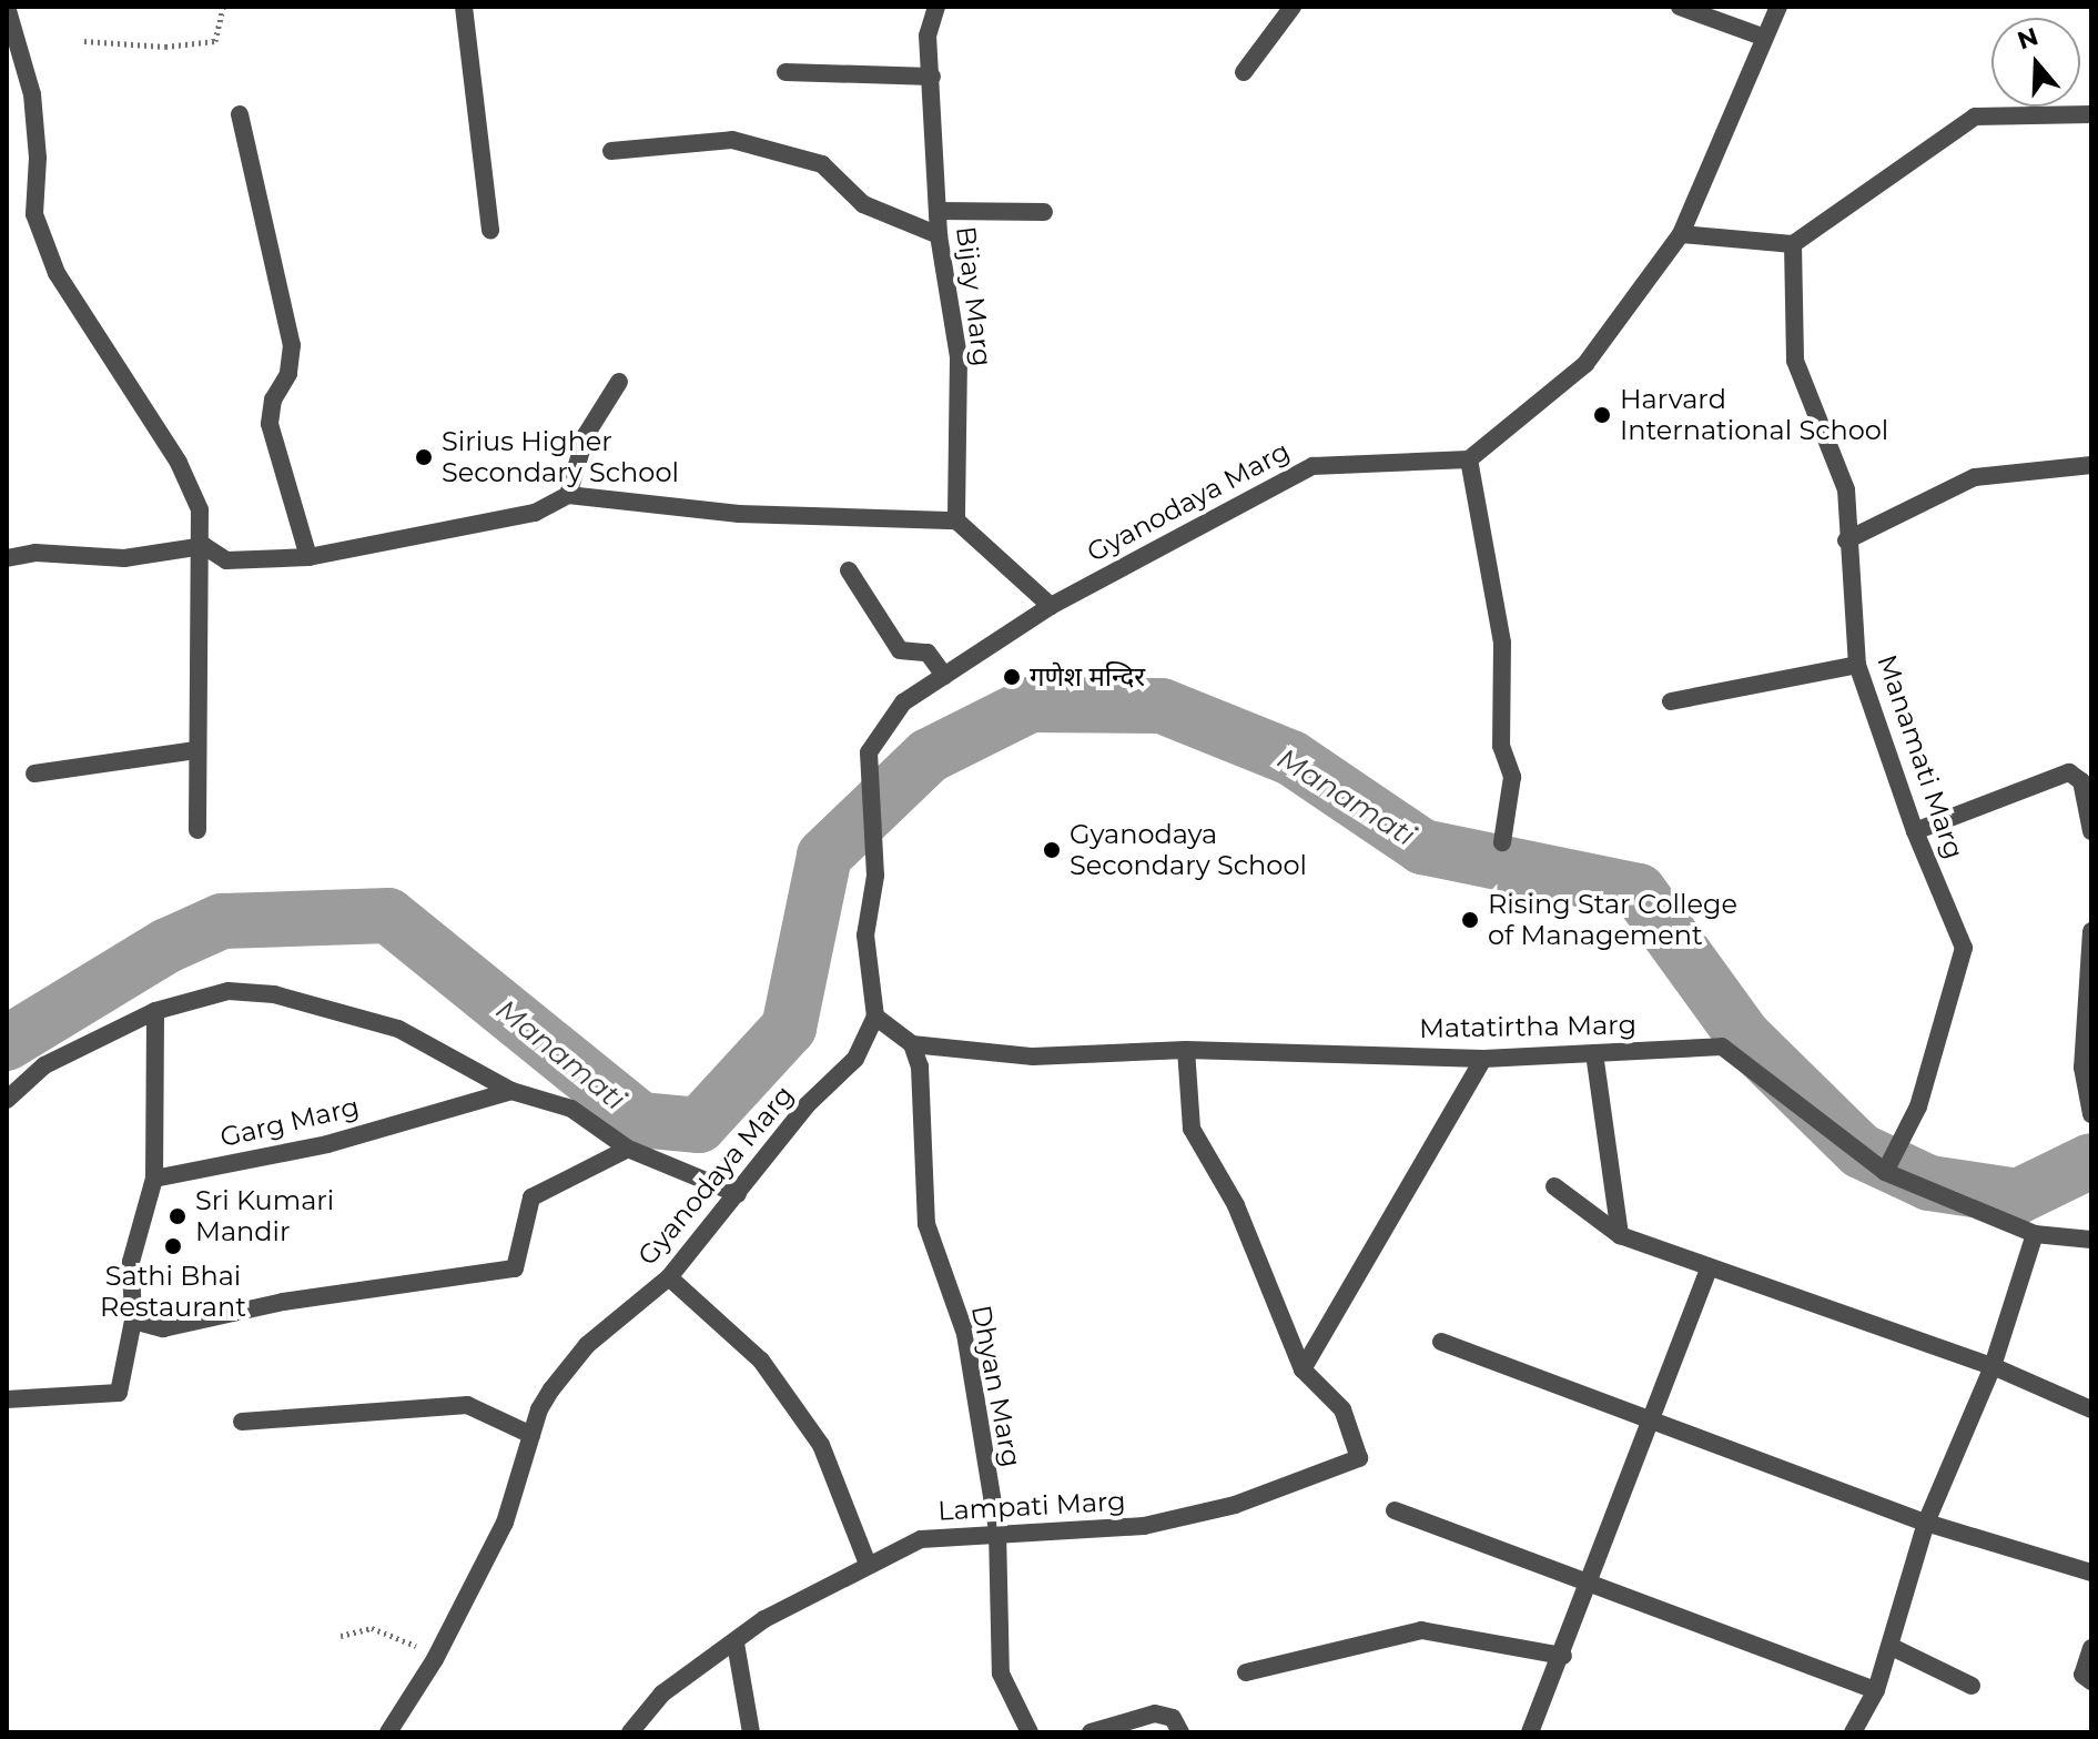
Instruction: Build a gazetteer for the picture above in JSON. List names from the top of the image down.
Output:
{
  "streets": {
    "street": [
      "Bijay Marg",
      "Gyanodaya Marg",
      "Manamati Marg",
      "Matatirtha Marg",
      "Garg Marg",
      "Dhyan Marg",
      "Lampati Marg"
    ]
  },
  "crossings": [
    ["Manamati Marg", "Matatirtha Marg"],
    ["Matatirtha Marg", "Dhyan Marg"],
    ["Dhyan Marg", "Lampati Marg"]
  ],
  "water": ["Manamati"],
  "places": [
    "Harvard International School",
    "Sirius Higher Secondary School",
    "गणेश मन्दिर",
    "Gyanodaya Secondary School",
    "Rising Star College of Management",
    "Sri Kumari Mandir",
    "Sathi Bhai Restaurant"
  ],
  "north": "top"
}
